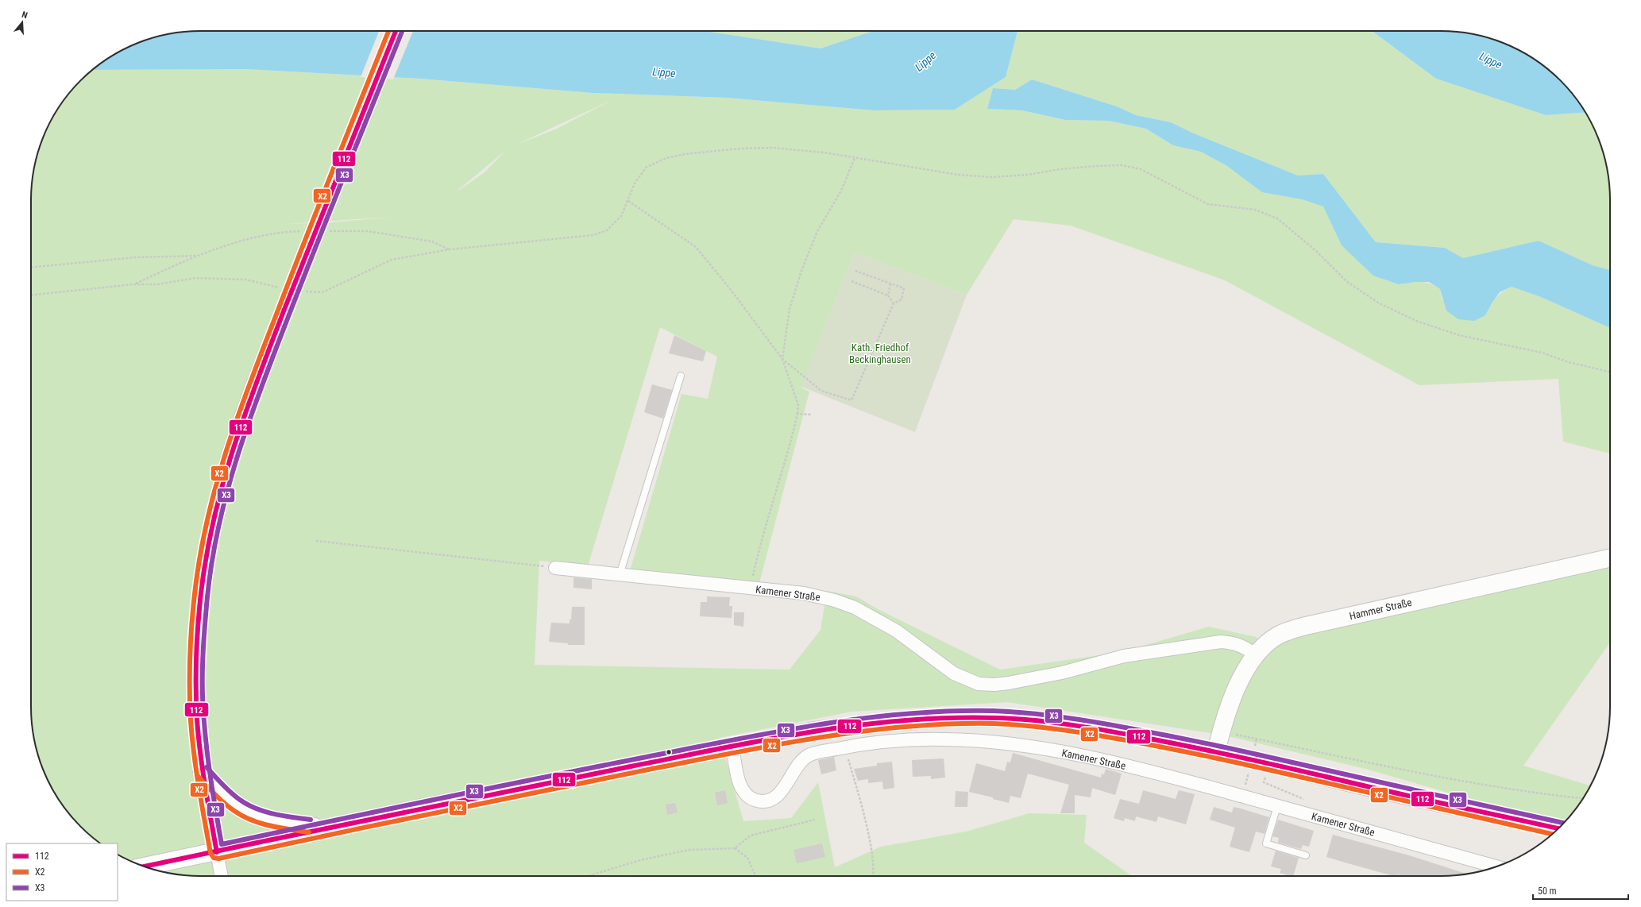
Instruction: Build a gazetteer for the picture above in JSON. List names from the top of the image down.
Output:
{
  "streets": {
    "main road": ["Hammer Straße"],
    "street": ["Kamener Straße"]
  },
  "crossings": [
    ["Kamener Straße", "Hammer Straße"]
  ],
  "water": ["Lippe"],
  "parks": ["Kath. Friedhof Beckinghausen"],
  "lines": ["transit line 112", "transit line X2", "transit line X3"],
  "legend": ["112", "X2", "X3"],
  "scale_bar": "50 m",
  "north": "top"
}
